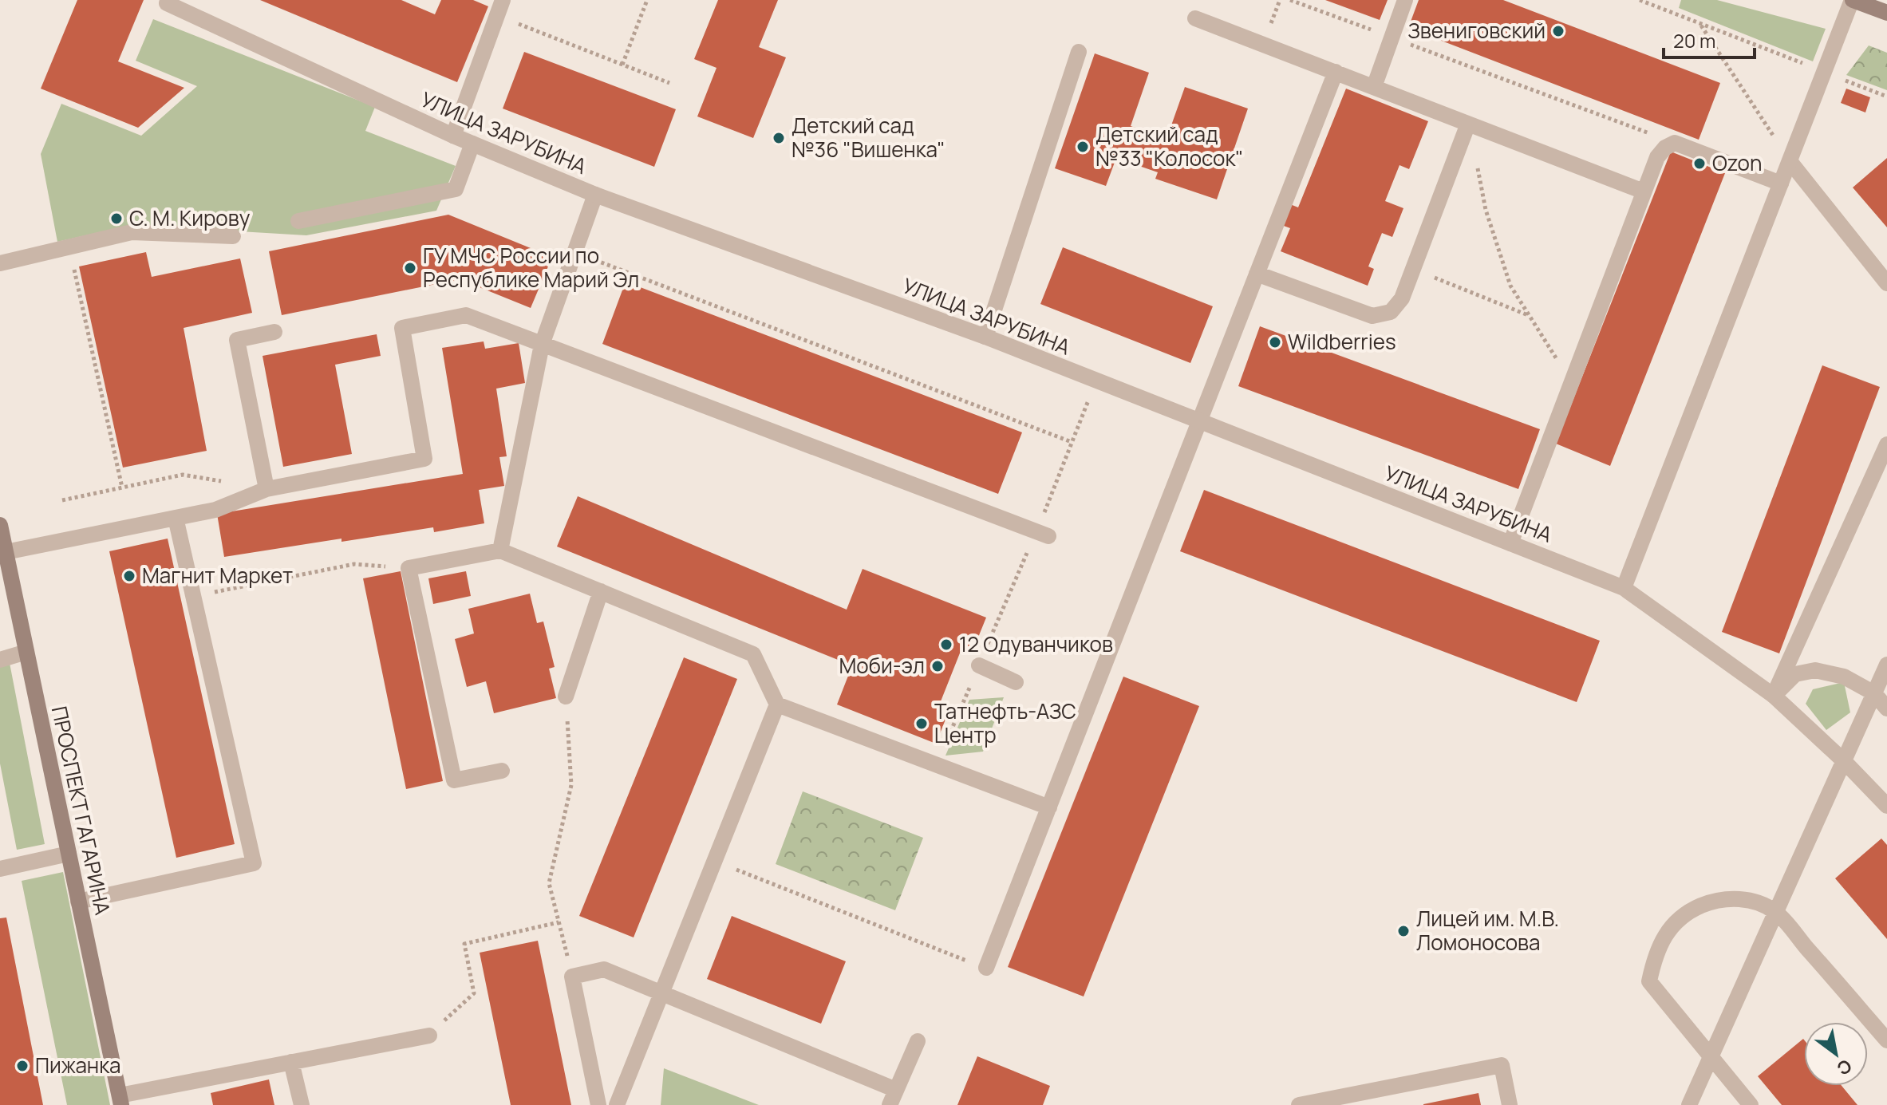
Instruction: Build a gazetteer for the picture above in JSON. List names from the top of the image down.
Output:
{
  "streets": {
    "street": ["УЛИЦА ЗАРУБИНА", "ПРОСПЕКТ ГАГАРИНА"]
  },
  "places": [
    "Звениговский",
    "Детский сад №36 \"Вишенка\"",
    "Детский сад №33 \"Колосок\"",
    "Ozon",
    "С. М. Кирову",
    "ГУ МЧС России по Республике Марий Эл",
    "Wildberries",
    "Магнит Маркет",
    "12 Одуванчиков",
    "Моби-эл",
    "Татнефть-АЗС Центр",
    "Лицей им. М.В. Ломоносова",
    "Пижанка"
  ],
  "scale_bar": "20 m",
  "north": "bottom right"
}
